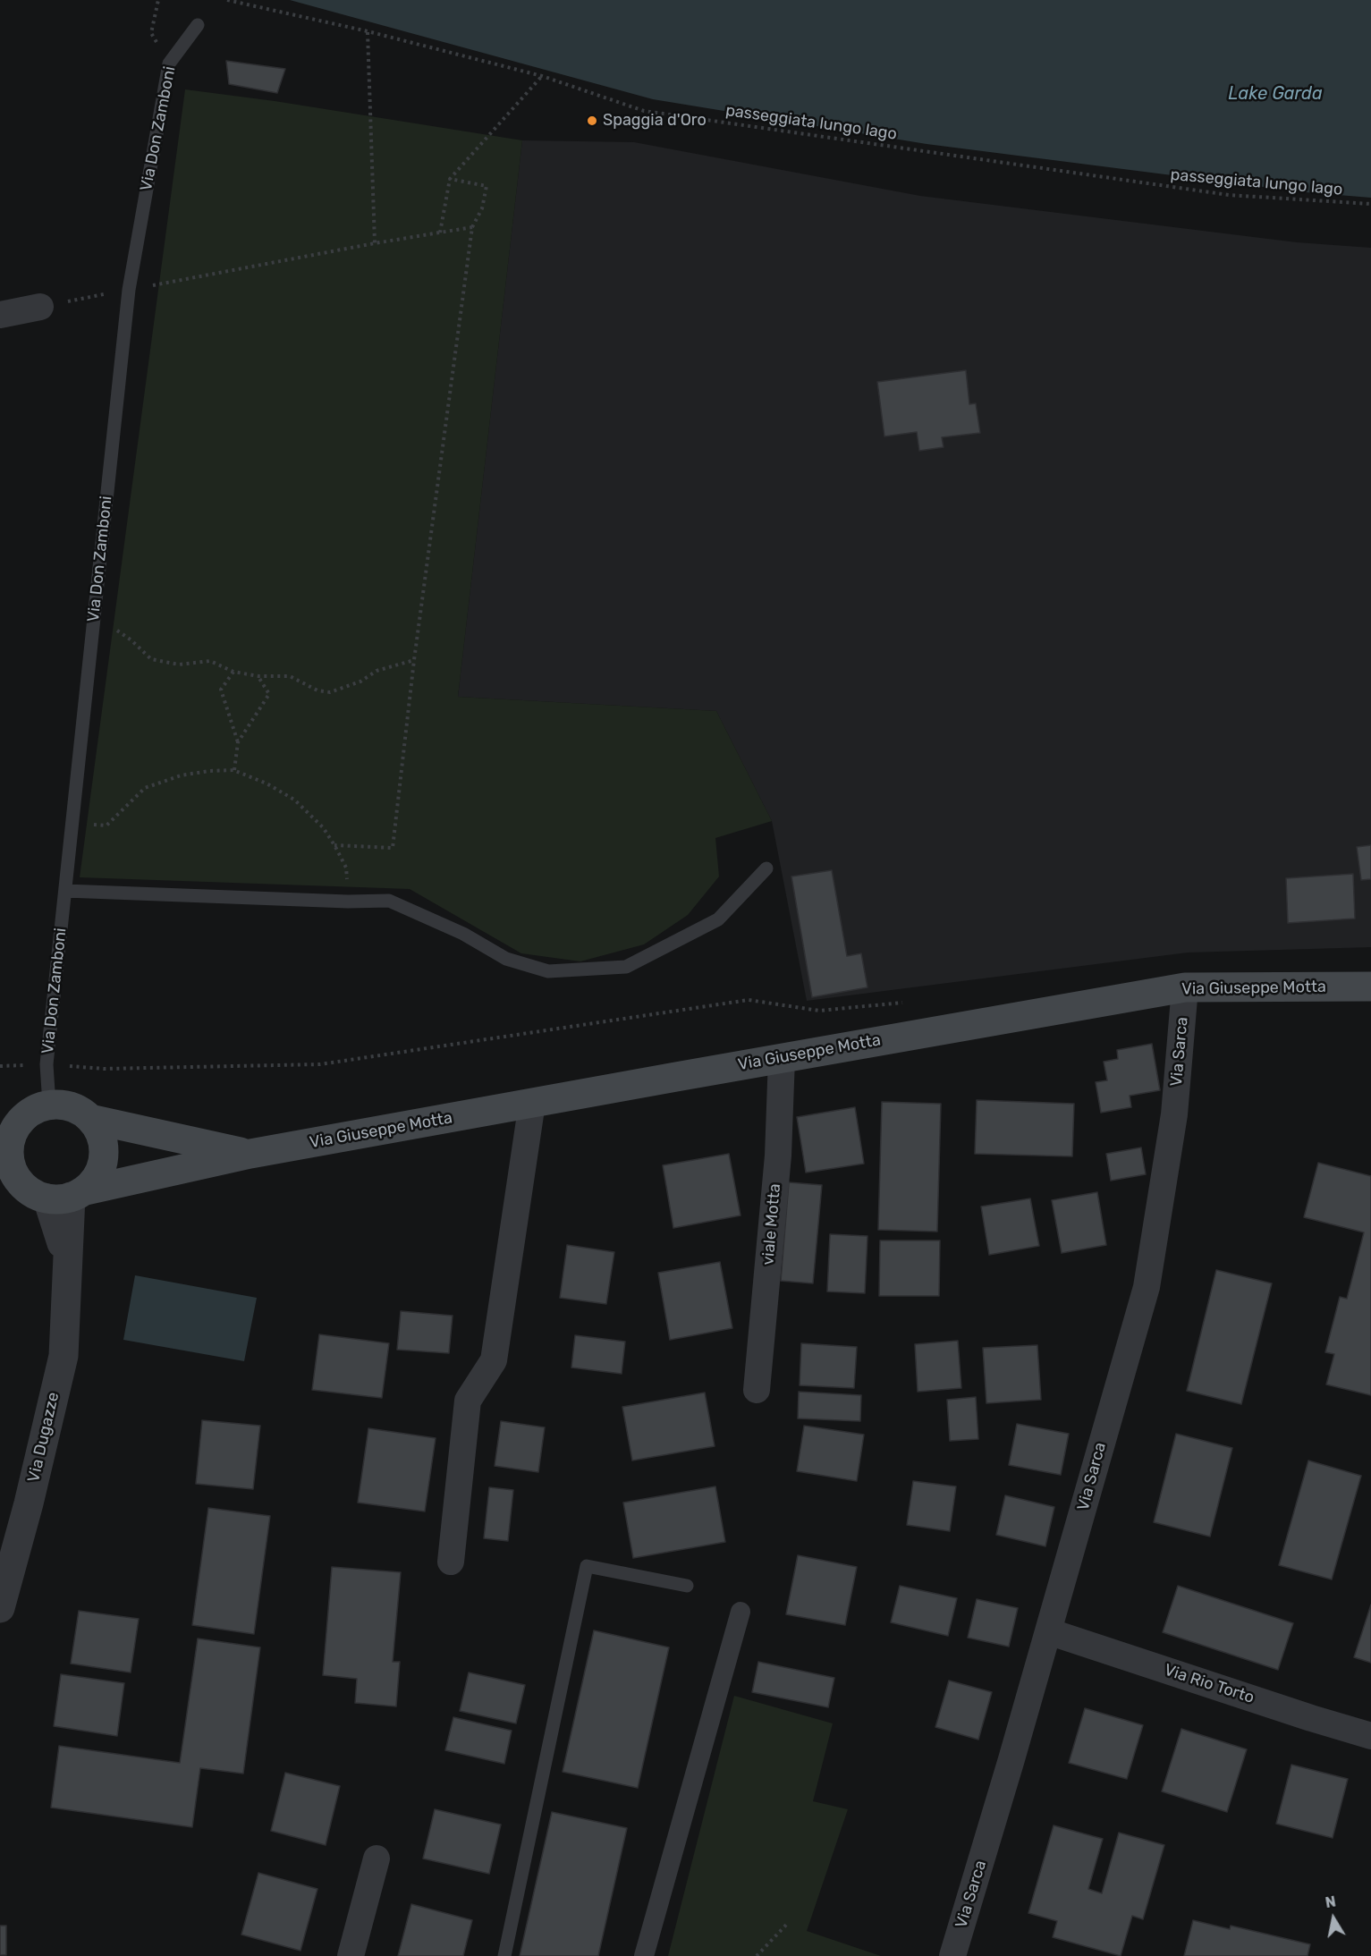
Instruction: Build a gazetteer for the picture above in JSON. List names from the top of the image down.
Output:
{
  "streets": {
    "main road": ["Via Giuseppe Motta"],
    "street": [
      "Via Sarca",
      "viale Motta",
      "Via Dugazze",
      "Via Rio Torto"
    ],
    "lane": ["Via Don Zamboni"],
    "path": ["passeggiata lungo lago"]
  },
  "crossings": [
    ["Via Don Zamboni", "Via Giuseppe Motta"],
    ["Via Don Zamboni", "Via Dugazze"],
    ["Via Giuseppe Motta", "Via Sarca"],
    ["Via Giuseppe Motta", "viale Motta"],
    ["Via Giuseppe Motta", "Via Dugazze"],
    ["Via Sarca", "Via Rio Torto"]
  ],
  "water": ["Lake Garda"],
  "places": ["Spaggia d'Oro"],
  "north": "top"
}
